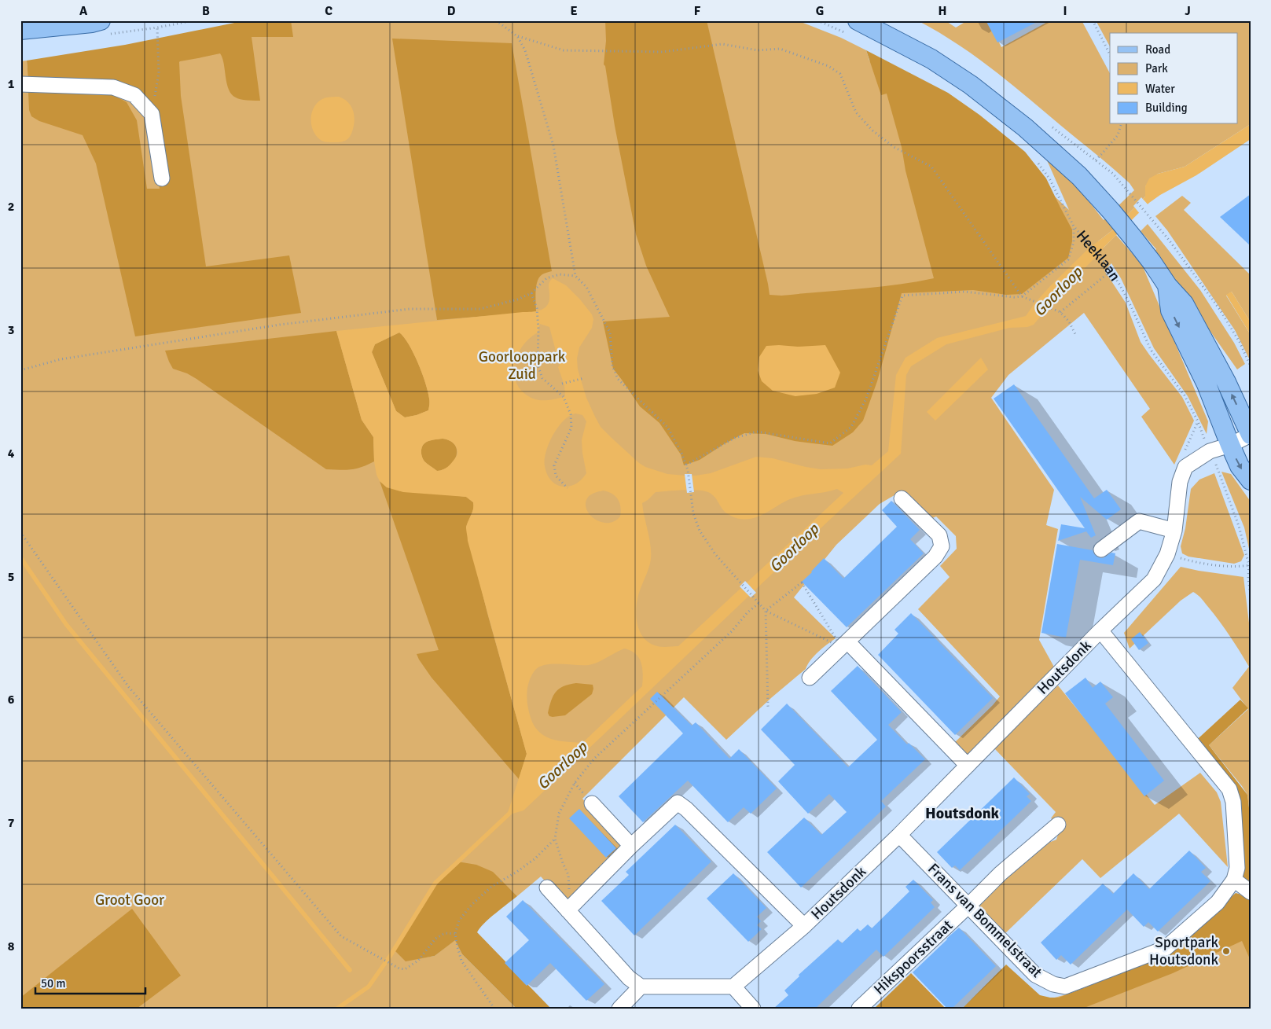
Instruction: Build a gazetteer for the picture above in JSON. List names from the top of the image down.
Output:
{
  "streets": {
    "street": ["Houtsdonk", "Frans van Bommelstraat", "Hikspoorsstraat"],
    "path": ["Heeklaan"]
  },
  "crossings": [
    ["Houtsdonk", "Frans van Bommelstraat"],
    ["Frans van Bommelstraat", "Hikspoorsstraat"]
  ],
  "districts": ["Houtsdonk"],
  "water": ["Goorloop"],
  "parks": ["Goorlooppark Zuid", "Groot Goor"],
  "places": ["Sportpark Houtsdonk"],
  "legend": [
    "Road",
    "Park",
    "Water",
    "Building"
  ],
  "scale_bar": "50 m",
  "grid": {
    "columns": [
      "A",
      "B",
      "C",
      "D",
      "E",
      "F",
      "G",
      "H",
      "I",
      "J"
    ],
    "rows": [
      "1",
      "2",
      "3",
      "4",
      "5",
      "6",
      "7",
      "8"
    ]
  }
}
